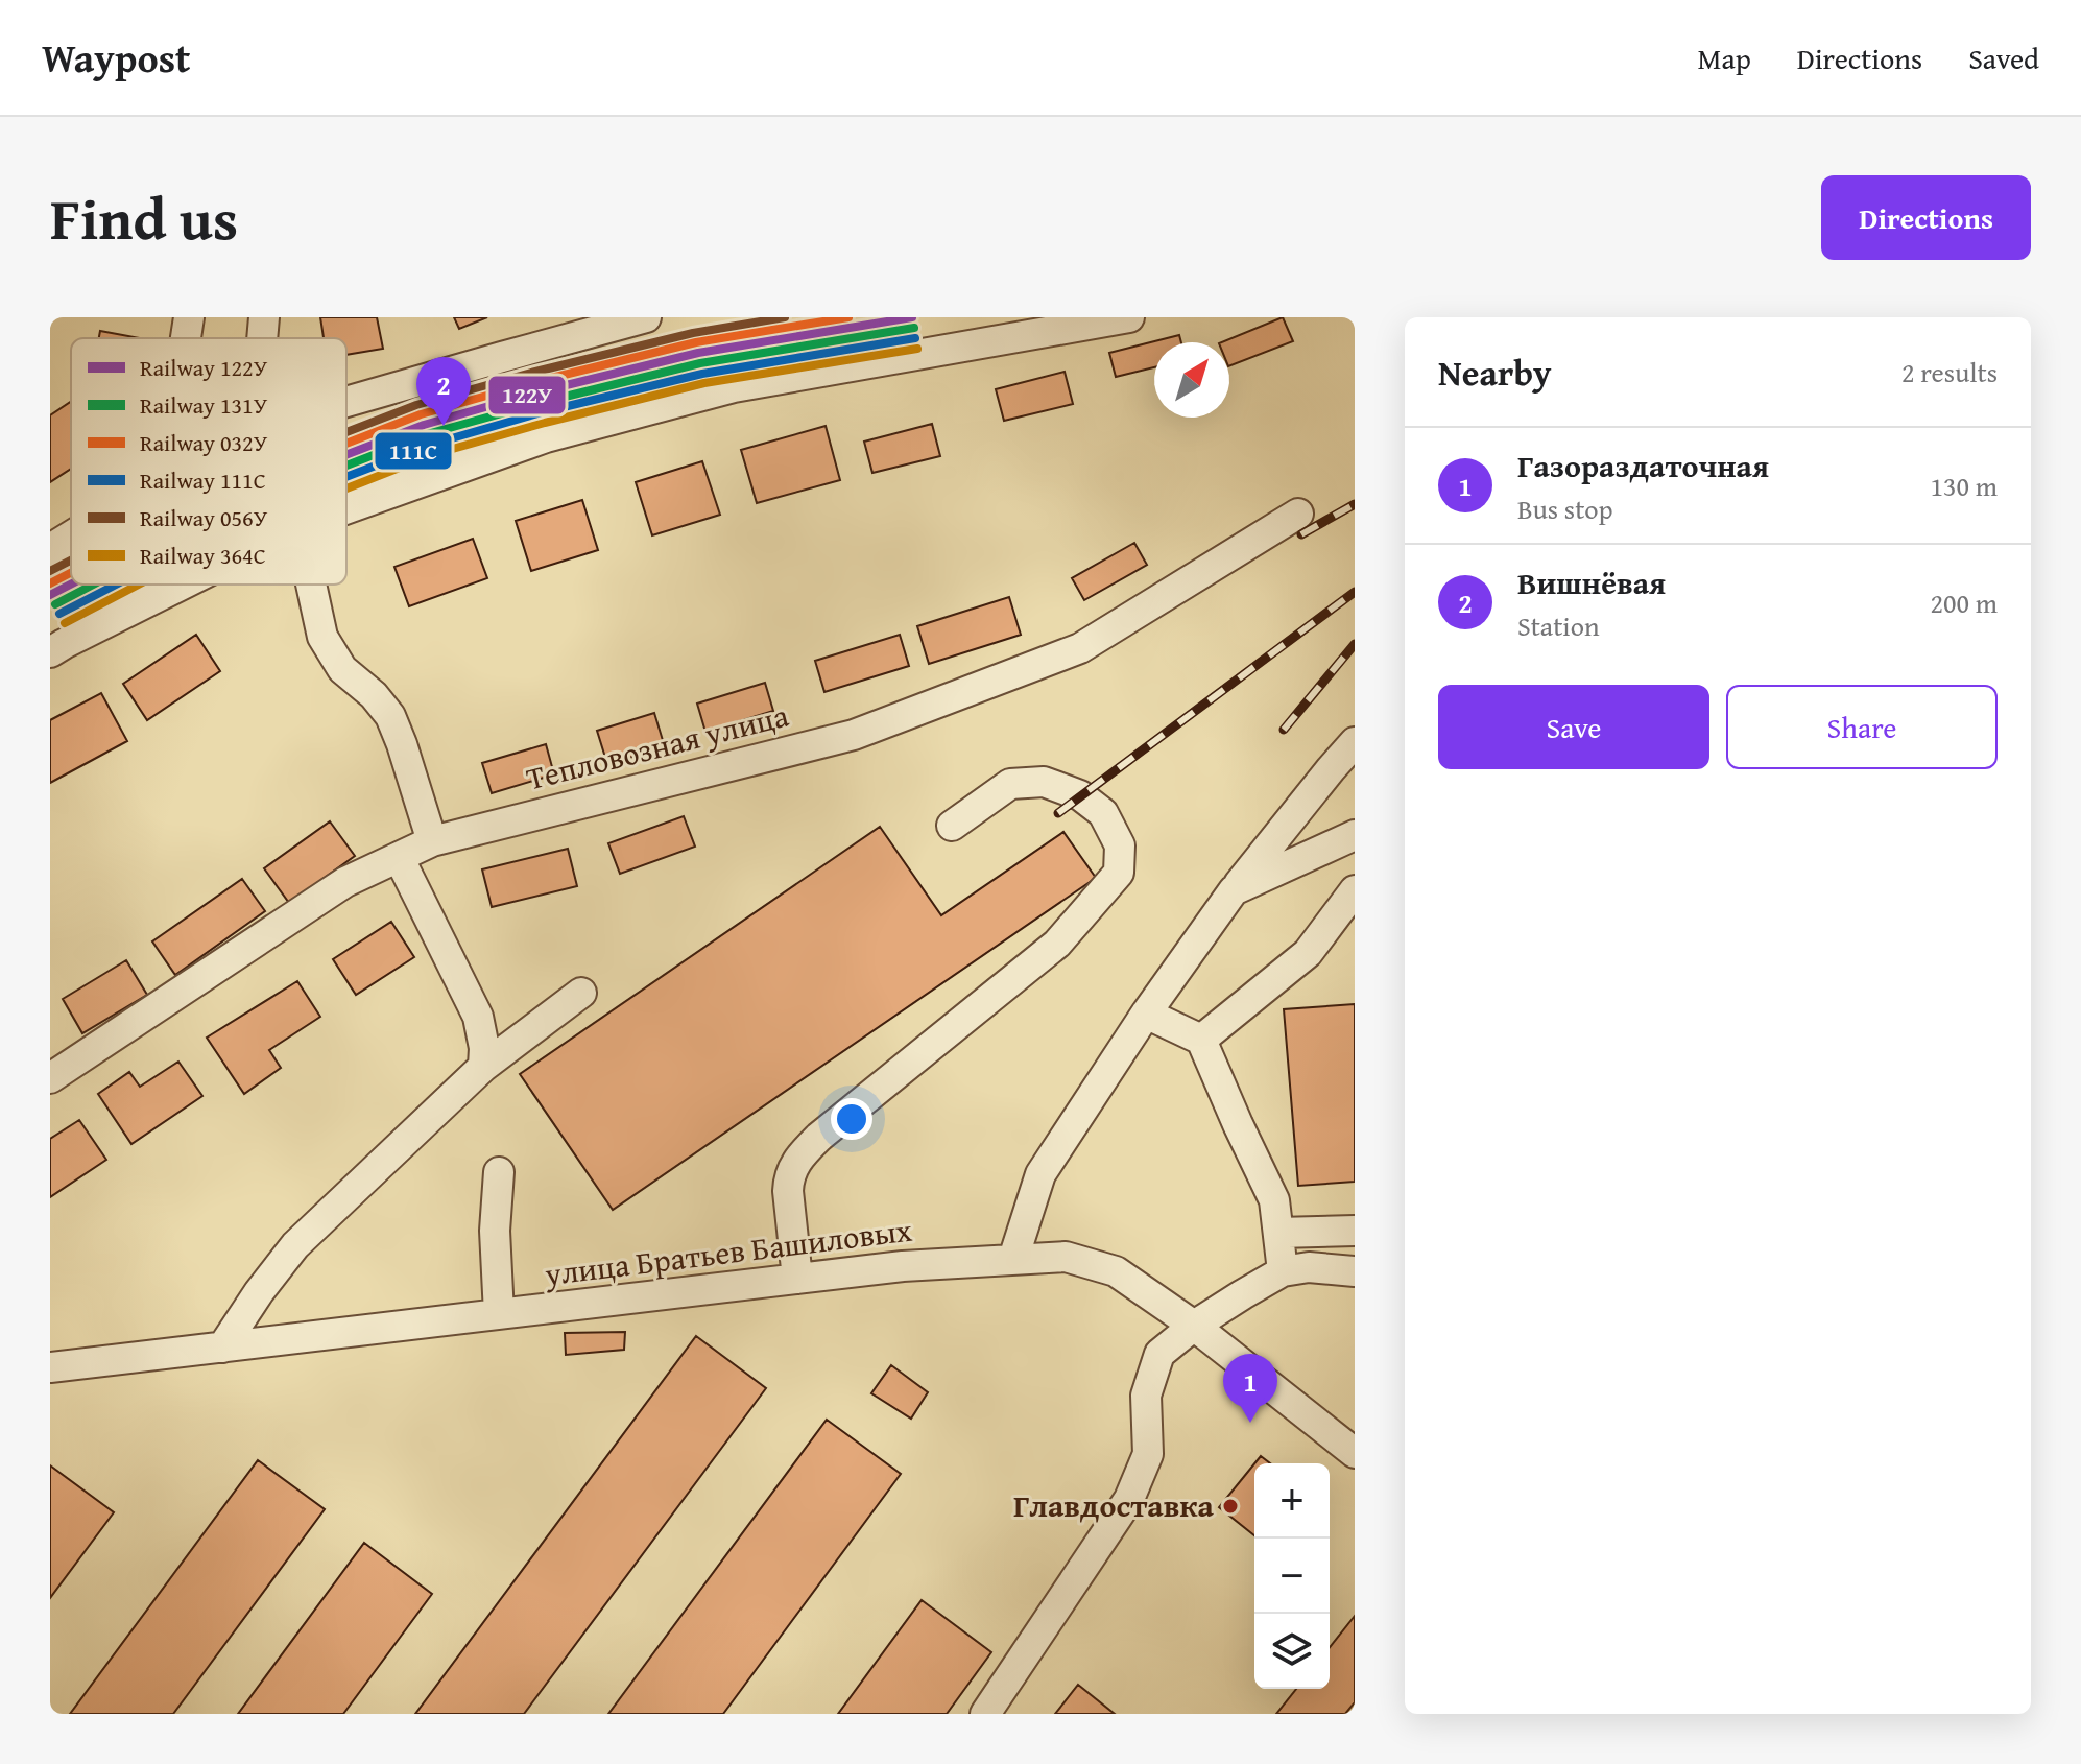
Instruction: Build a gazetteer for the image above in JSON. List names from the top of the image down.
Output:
{
  "streets": {
    "street": ["Тепловозная улица", "улица Братьев Башиловых"]
  },
  "places": ["Главдоставка"],
  "lines": [
    "rail line 122У",
    "rail line 032У",
    "rail line 056У",
    "rail line 131У",
    "rail line 111С",
    "rail line 364С"
  ],
  "legend": [
    "Railway 122У",
    "Railway 131У",
    "Railway 032У",
    "Railway 111С",
    "Railway 056У",
    "Railway 364С"
  ],
  "north": "top right",
  "page": {
    "header": "Waypost",
    "nav": ["Map", "Directions", "Saved"],
    "title": "Find us",
    "buttons": [
      "Directions",
      ["Save", "Share"]
    ],
    "heading": ["Nearby", "2 results"],
    "pins": ["2", "1"],
    "list": [
      {
        "mark": "1",
        "name": "Газораздаточная",
        "note": "Bus stop",
        "value": "130 m"
      },
      {
        "mark": "2",
        "name": "Вишнёвая",
        "note": "Station",
        "value": "200 m"
      }
    ],
    "map_buttons": ["+", "−"]
  }
}
